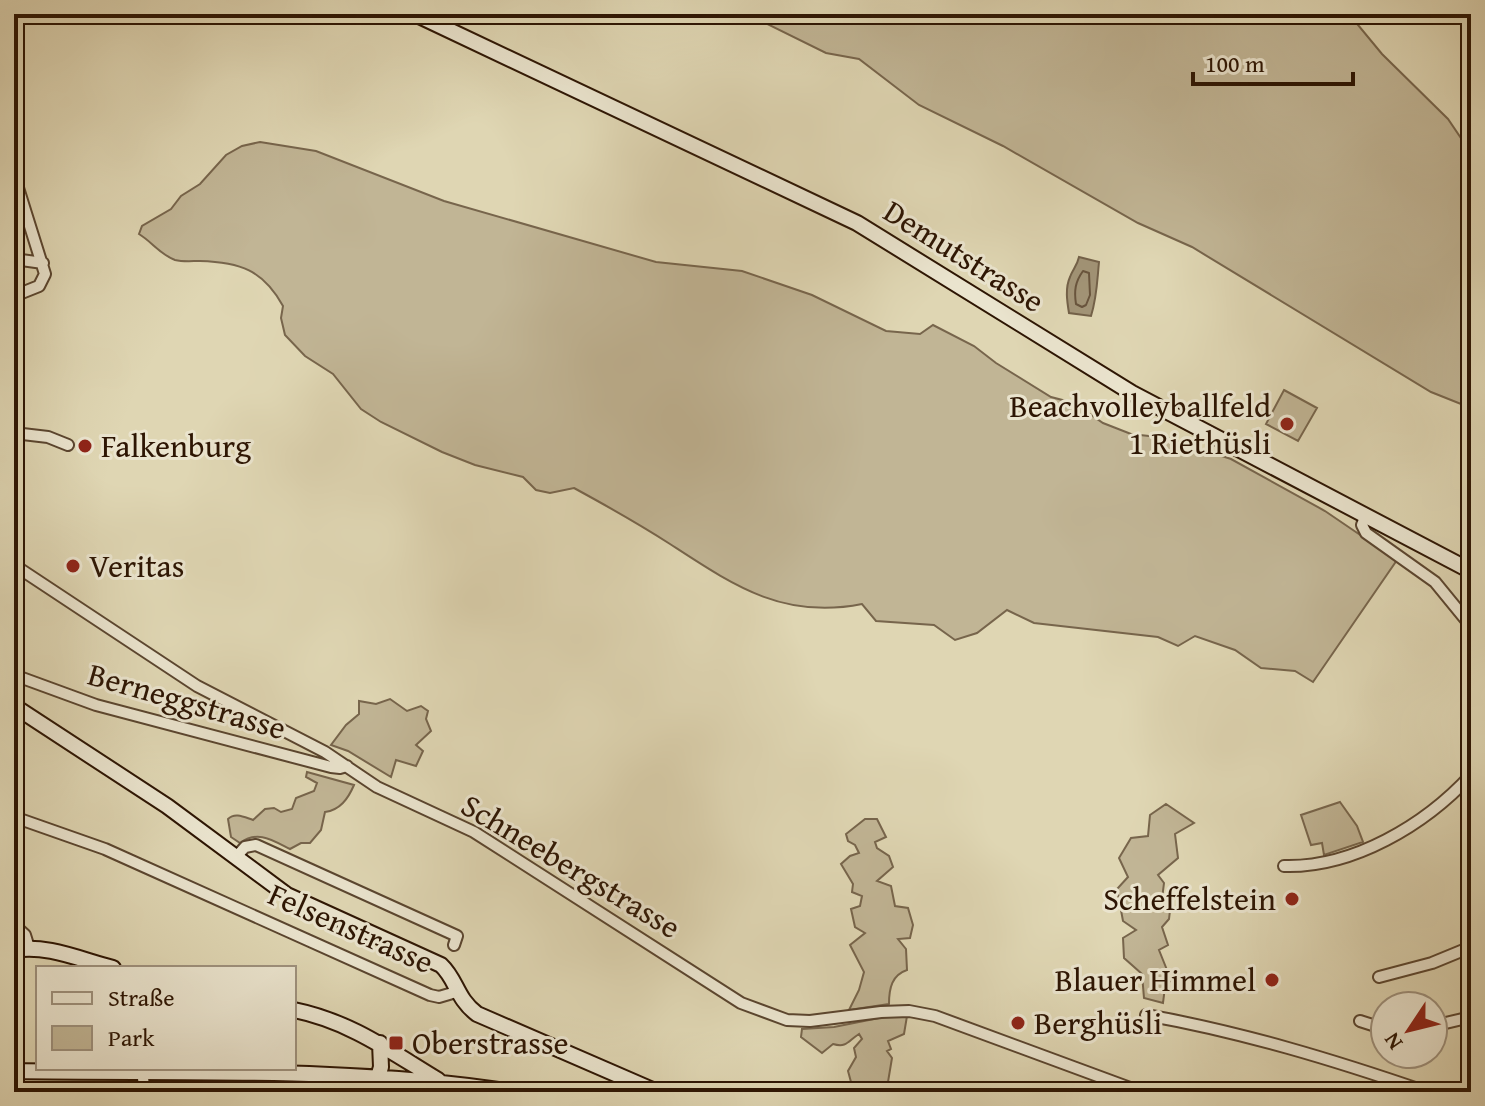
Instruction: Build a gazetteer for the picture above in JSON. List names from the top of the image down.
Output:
{
  "streets": {
    "street": [
      "Demutstrasse",
      "Berneggstrasse",
      "Schneebergstrasse",
      "Felsenstrasse"
    ]
  },
  "crossings": [
    ["Berneggstrasse", "Schneebergstrasse"]
  ],
  "places": {
    "other": [
      "Beachvolleyballfeld 1 Riethüsli",
      "Falkenburg",
      "Veritas",
      "Scheffelstein",
      "Blauer Himmel",
      "Berghüsli"
    ],
    "transit": ["Oberstrasse"]
  },
  "legend": ["Straße", "Park"],
  "scale_bar": "100 m",
  "north": "bottom left"
}
